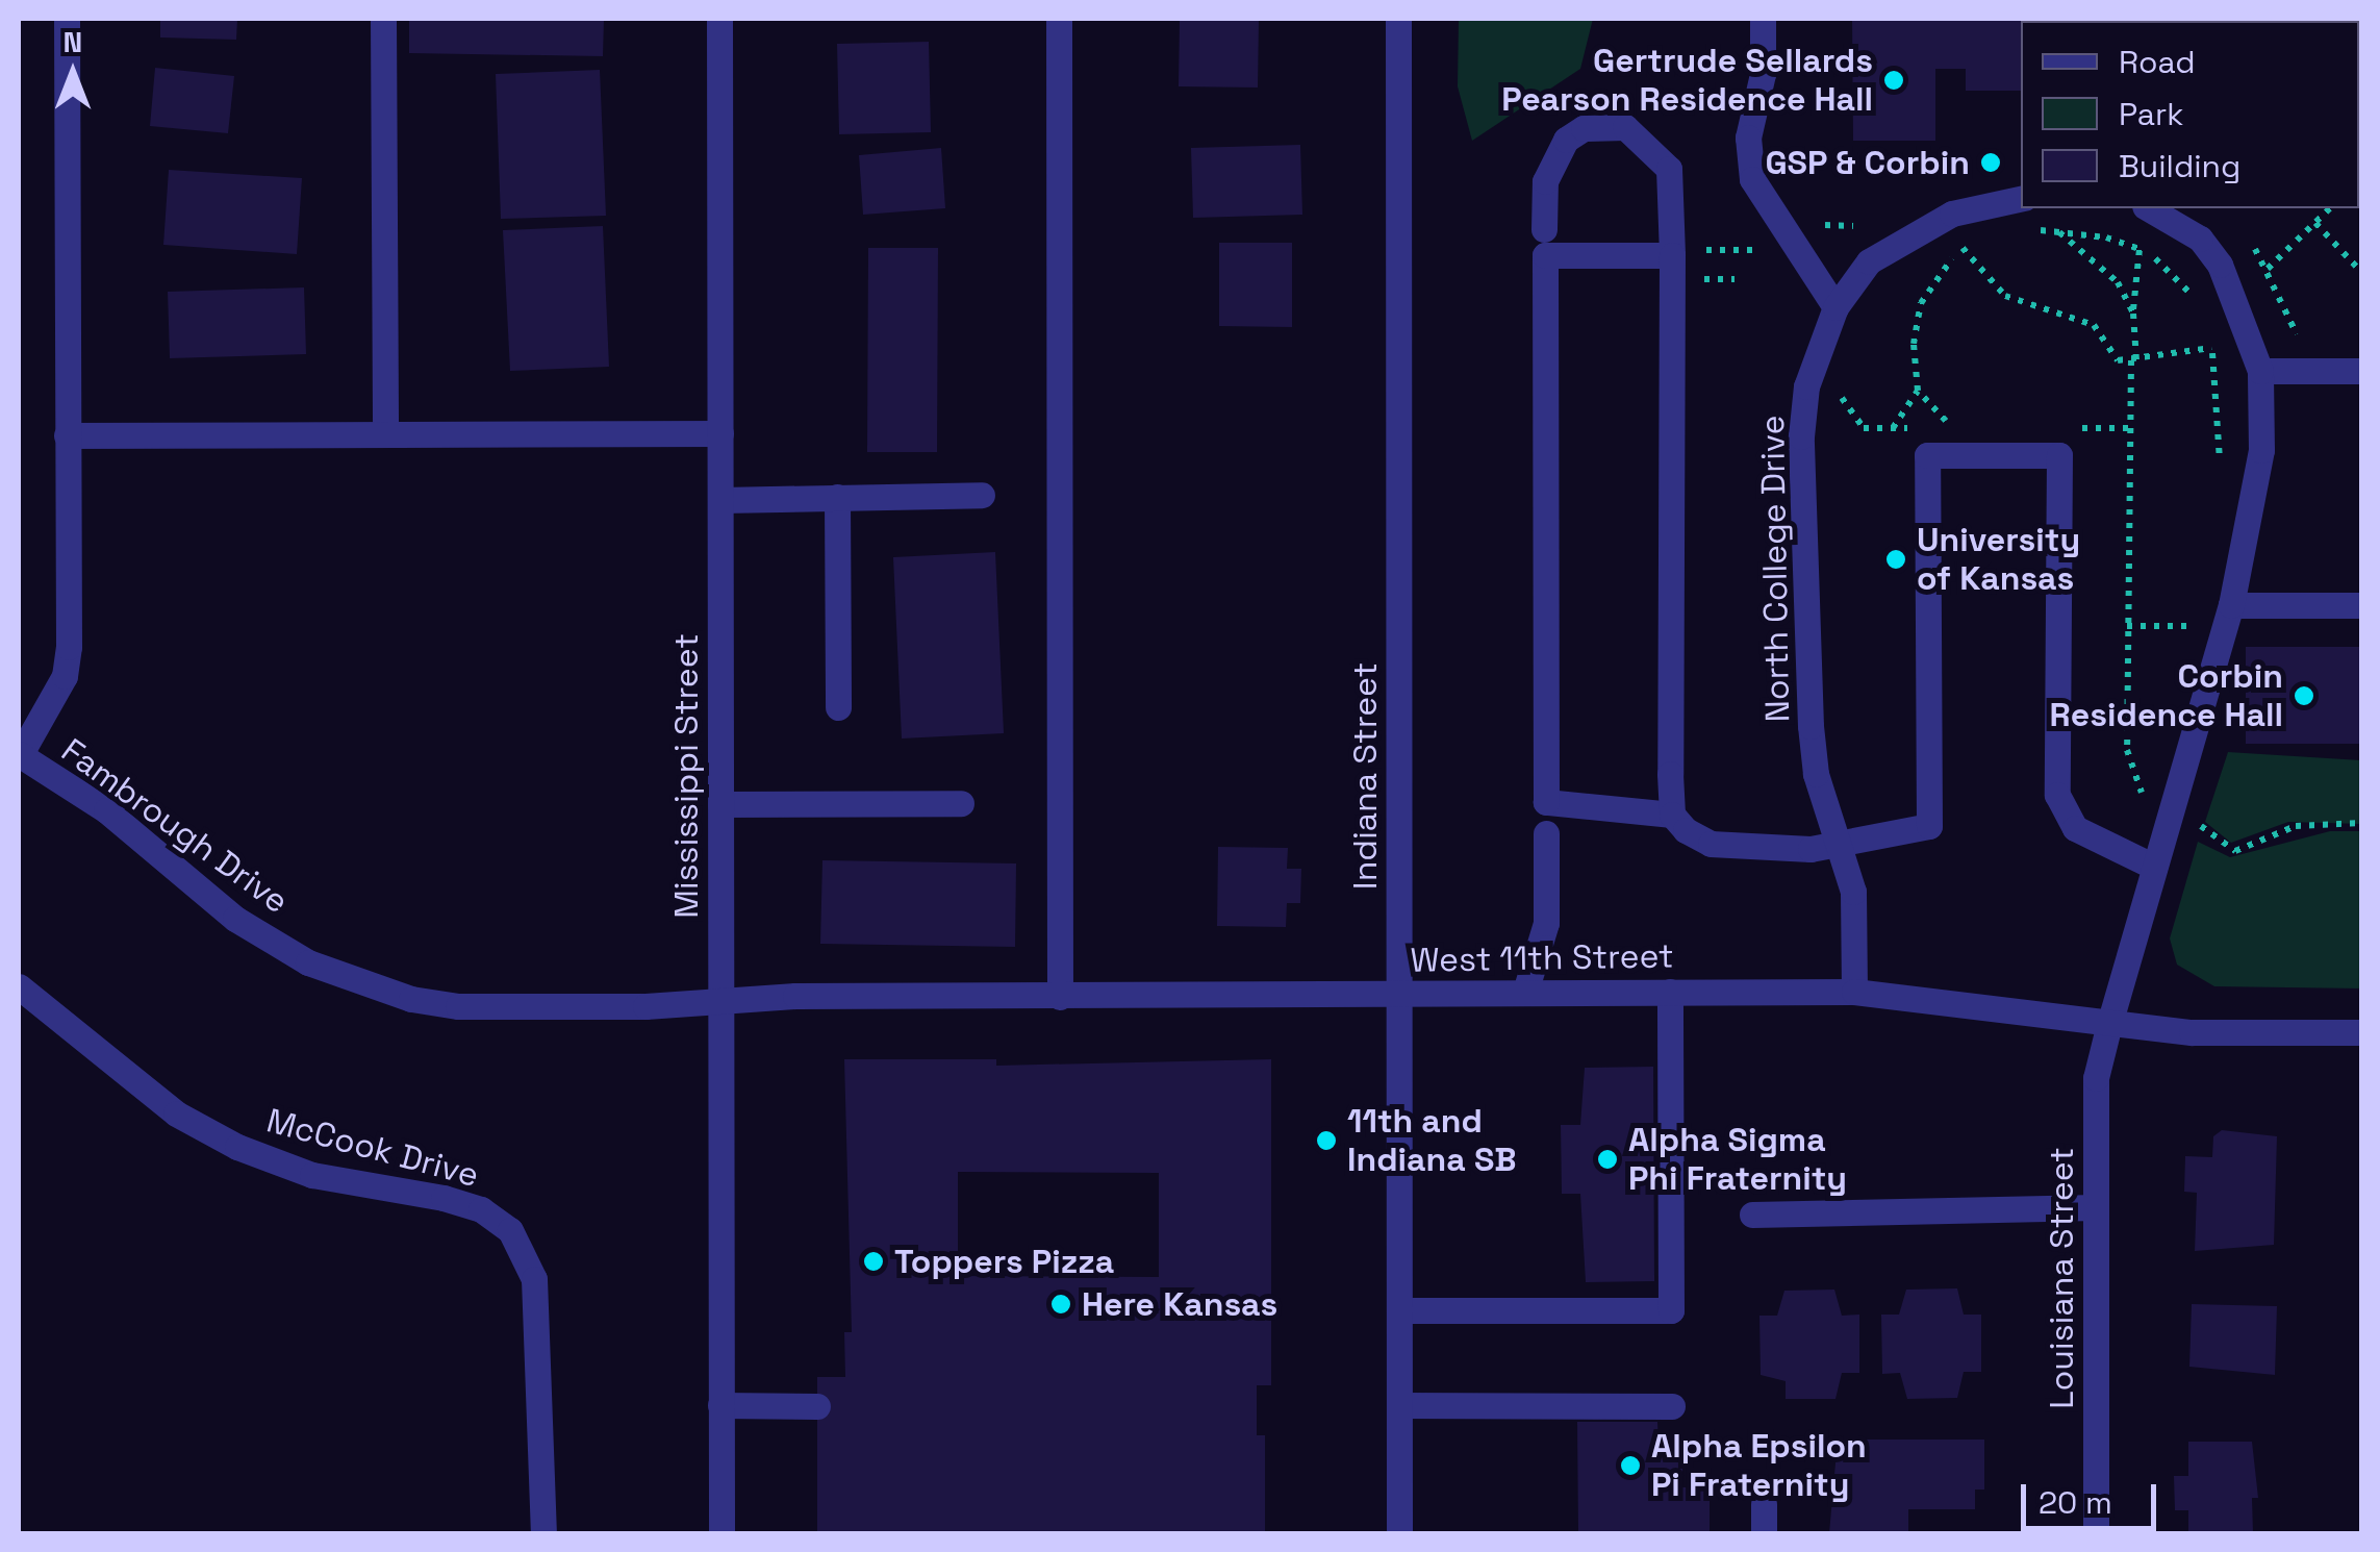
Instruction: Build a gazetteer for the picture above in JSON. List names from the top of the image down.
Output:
{
  "streets": {
    "street": [
      "North College Drive",
      "Mississippi Street",
      "Indiana Street",
      "Fambrough Drive",
      "West 11th Street",
      "McCook Drive",
      "Louisiana Street"
    ]
  },
  "crossings": [
    ["North College Drive", "West 11th Street"],
    ["Mississippi Street", "Fambrough Drive"],
    ["Mississippi Street", "West 11th Street"],
    ["Indiana Street", "West 11th Street"],
    ["Fambrough Drive", "West 11th Street"],
    ["West 11th Street", "Louisiana Street"]
  ],
  "places": [
    "Gertrude Sellards Pearson Residence Hall",
    "GSP & Corbin",
    "University of Kansas",
    "Corbin Residence Hall",
    "11th and Indiana SB",
    "Alpha Sigma Phi Fraternity",
    "Toppers Pizza",
    "Here Kansas",
    "Alpha Epsilon Pi Fraternity"
  ],
  "legend": ["Road", "Park", "Building"],
  "scale_bar": "20 m",
  "north": "top"
}
